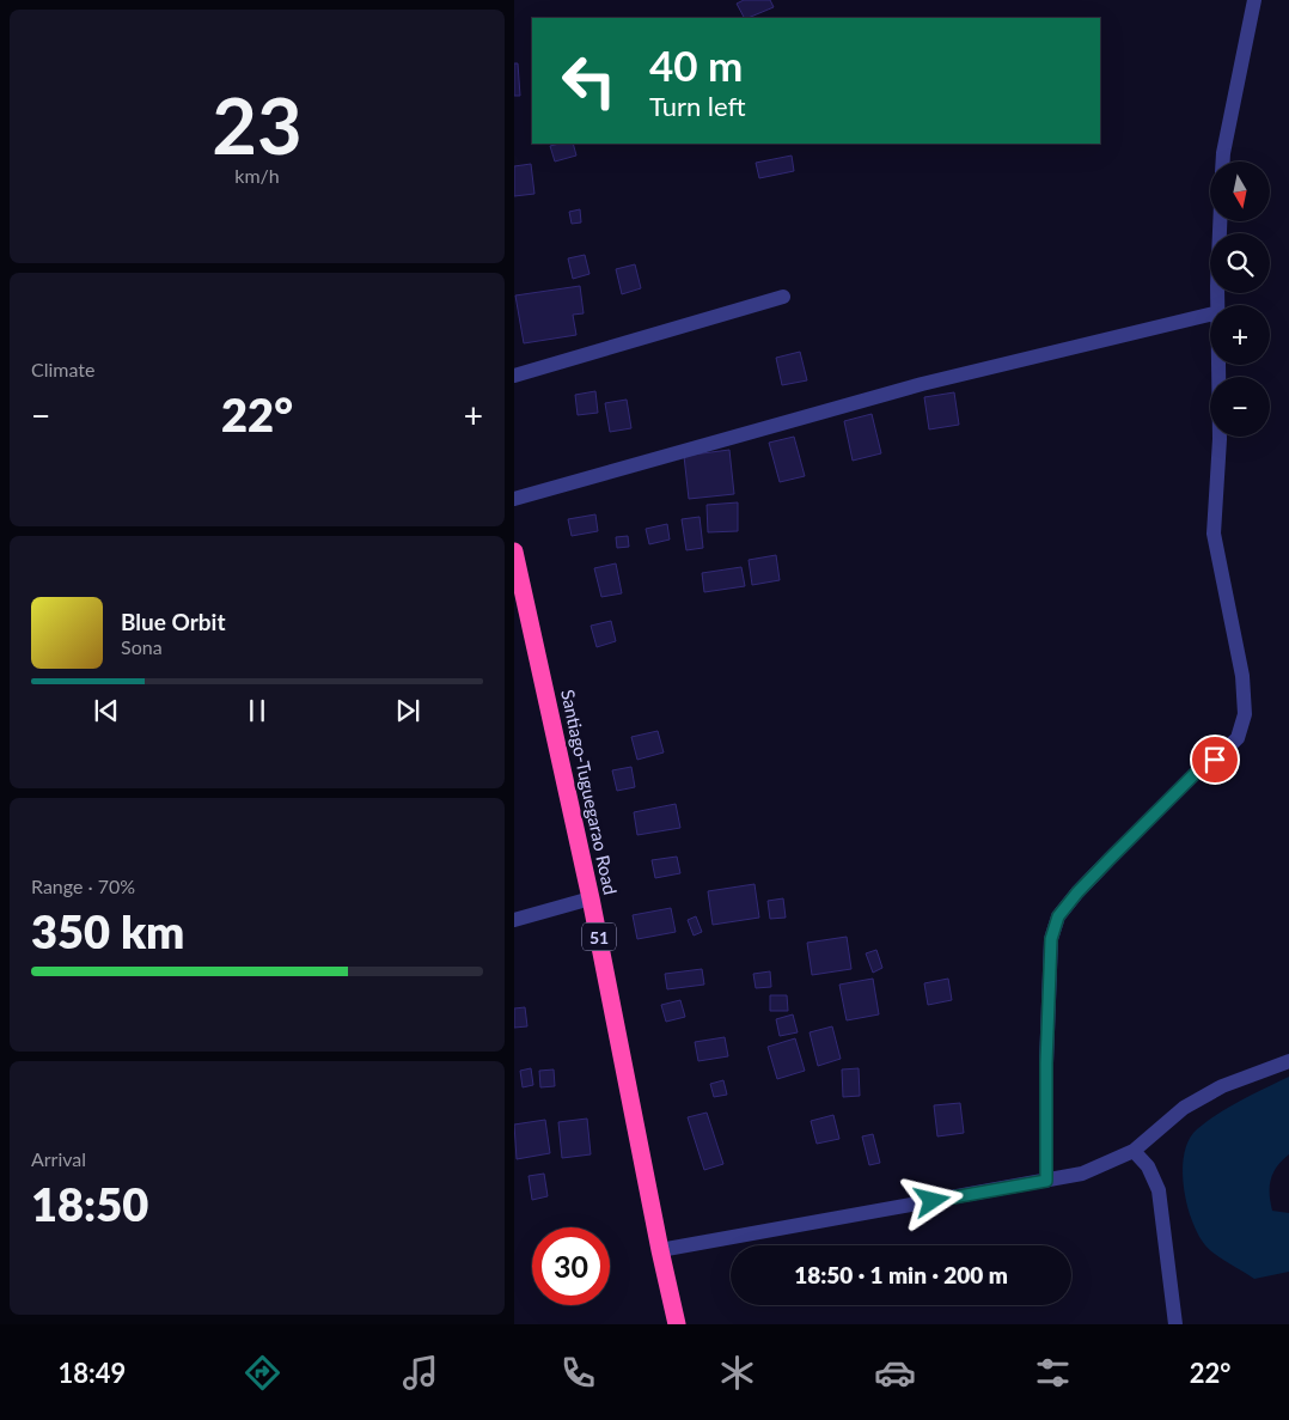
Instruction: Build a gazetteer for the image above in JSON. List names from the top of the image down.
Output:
{
  "streets": {
    "highway": ["Santiago-Tuguegarao Road", "51"]
  },
  "north": "bottom",
  "page": {
    "tile": [
      ["23", "km/h"],
      "Climate",
      ["Range · 70%", "350 km"],
      ["Arrival", "18:50"]
    ],
    "turn": ["40 m", "Turn left"],
    "map_buttons": ["+", "−"],
    "heat": ["−", "22°", "+"],
    "song": ["Blue Orbit", "Sona"],
    "limit": "30",
    "trip": "18:50 · 1 min · 200 m",
    "tabs": ["18:49", "22°"]
  }
}
